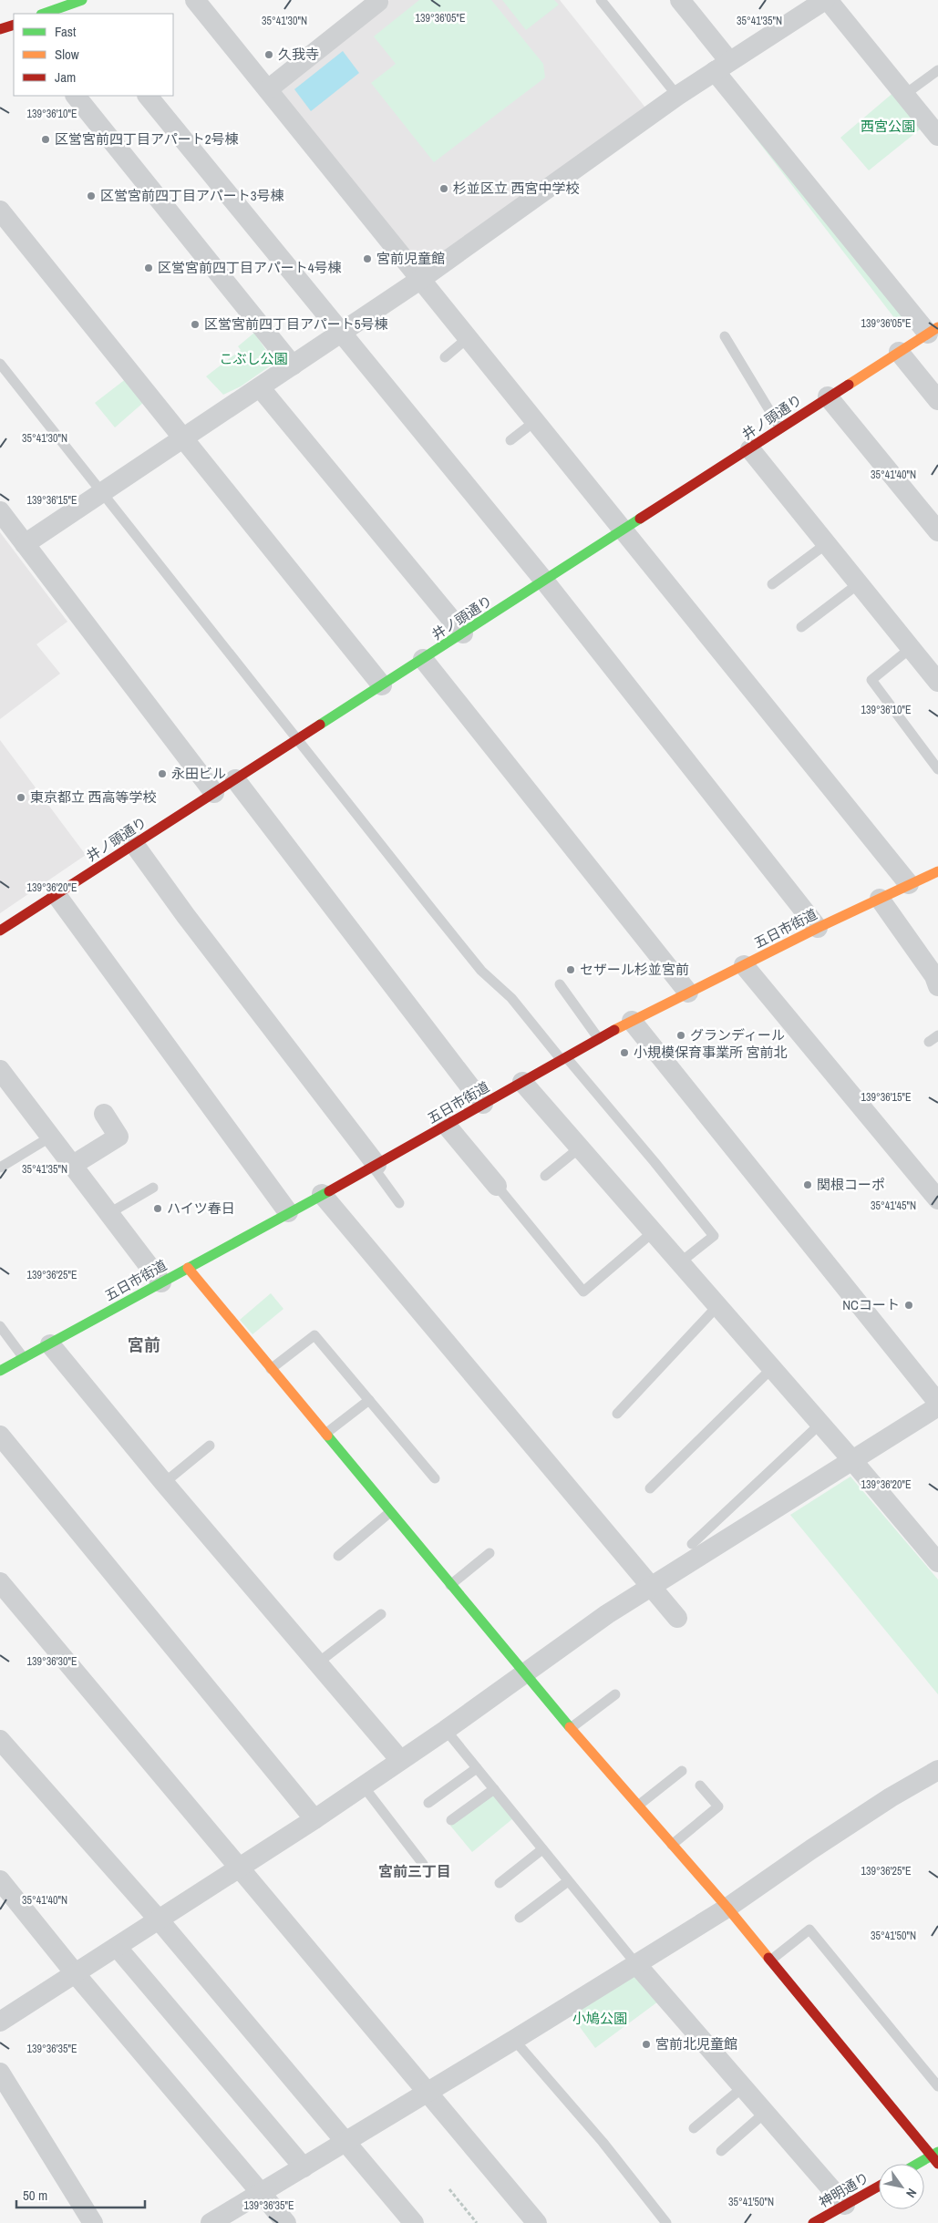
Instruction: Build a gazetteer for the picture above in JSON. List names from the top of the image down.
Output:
{
  "streets": {
    "main road": ["井ノ頭通り", "五日市街道", "神明通り"]
  },
  "districts": ["宮前", "宮前三丁目"],
  "parks": ["西宮公園", "こぶし公園", "小鳩公園"],
  "places": [
    "久我寺",
    "区営宮前四丁目アパート2号棟",
    "杉並区立 西宮中学校",
    "区営宮前四丁目アパート3号棟",
    "宮前児童館",
    "区営宮前四丁目アパート4号棟",
    "区営宮前四丁目アパート5号棟",
    "永田ビル",
    "東京都立 西高等学校",
    "セザール杉並宮前",
    "グランディール",
    "小規模保育事業所 宮前北",
    "関根コーポ",
    "ハイツ春日",
    "NCコート",
    "宮前北児童館"
  ],
  "legend": ["Fast", "Slow", "Jam"],
  "scale_bar": "50 m",
  "north": "bottom right",
  "coordinates": [
    "139°36'05\"E",
    "35°41'30\"N",
    "35°41'35\"N",
    "139°36'10\"E",
    "35°41'40\"N",
    "139°36'15\"E",
    "139°36'20\"E",
    "35°41'45\"N",
    "139°36'25\"E",
    "139°36'30\"E",
    "35°41'50\"N",
    "139°36'35\"E"
  ]
}
